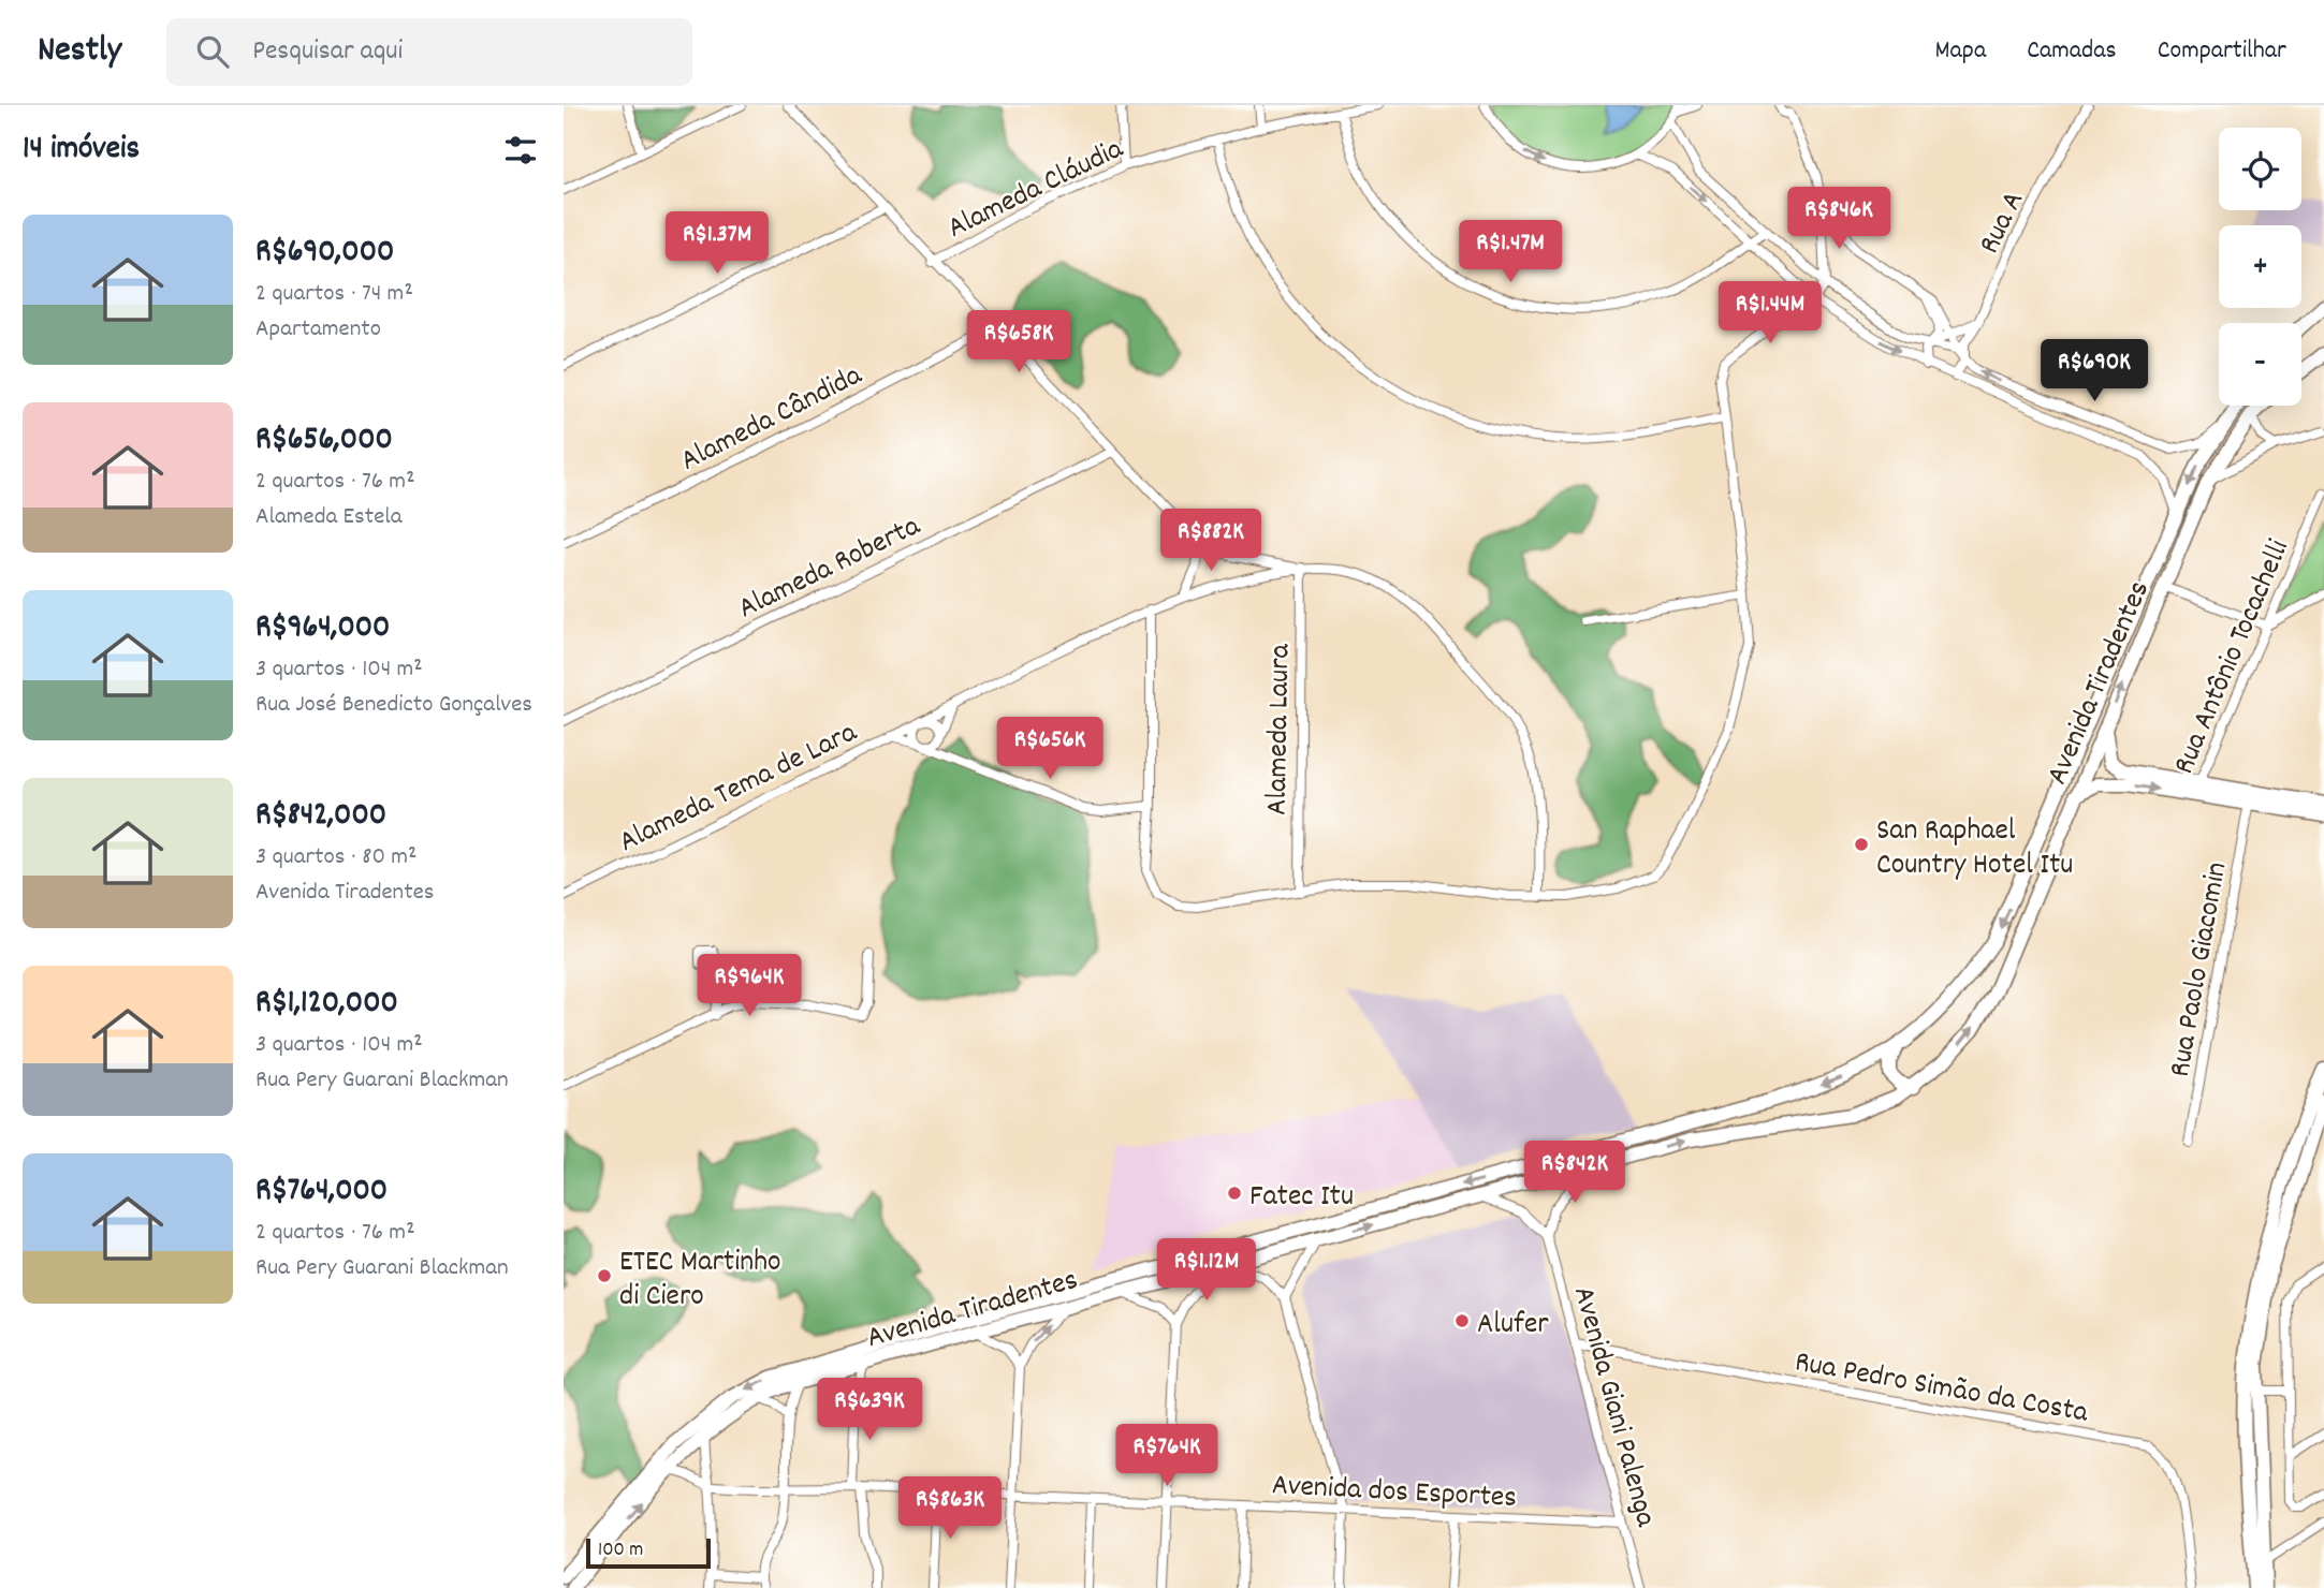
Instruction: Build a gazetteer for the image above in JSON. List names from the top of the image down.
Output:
{
  "streets": {
    "main road": ["Avenida Tiradentes"],
    "street": [
      "Alameda Cláudia",
      "Rua A",
      "Alameda Cândida",
      "Alameda Roberta",
      "Rua Antônio Tocachelli",
      "Alameda Laura",
      "Alameda Tema de Lara",
      "Rua Paolo Giacomin",
      "Rua Pedro Simão da Costa",
      "Avenida Giani Palenga",
      "Avenida dos Esportes"
    ]
  },
  "crossings": [
    ["Avenida Tiradentes", "Avenida dos Esportes"],
    ["Alameda Laura", "Alameda Tema de Lara"],
    ["Rua Pedro Simão da Costa", "Avenida Giani Palenga"],
    ["Avenida Giani Palenga", "Avenida dos Esportes"]
  ],
  "places": [
    "San Raphael Country Hotel Itu",
    "Fatec Itu",
    "ETEC Martinho di Ciero",
    "Alufer"
  ],
  "scale_bar": "100 m",
  "page": {
    "header": "Nestly",
    "search": "Pesquisar aqui",
    "nav": ["Mapa", "Camadas", "Compartilhar"],
    "heading": "14 imóveis",
    "map_buttons": ["+", "−"],
    "price": [
      "R$846K",
      "R$1.37M",
      "R$1.47M",
      "R$1.44M",
      "R$658K",
      "R$690K",
      "R$882K",
      "R$656K",
      "R$964K",
      "R$842K",
      "R$1.12M",
      "R$639K",
      "R$764K",
      "R$863K"
    ],
    "list": [
      {
        "name": "R$690,000",
        "note": "2 quartos · 74 m² · Apartamento"
      },
      {
        "name": "R$656,000",
        "note": "2 quartos · 76 m² · Alameda Estela"
      },
      {
        "name": "R$964,000",
        "note": "3 quartos · 104 m² · Rua José Benedicto Gonçalves"
      },
      {
        "name": "R$842,000",
        "note": "3 quartos · 80 m² · Avenida Tiradentes"
      },
      {
        "name": "R$1,120,000",
        "note": "3 quartos · 104 m² · Rua Pery Guarani Blackman"
      },
      {
        "name": "R$764,000",
        "note": "2 quartos · 76 m² · Rua Pery Guarani Blackman"
      }
    ],
    "scale": "100 m"
  }
}
